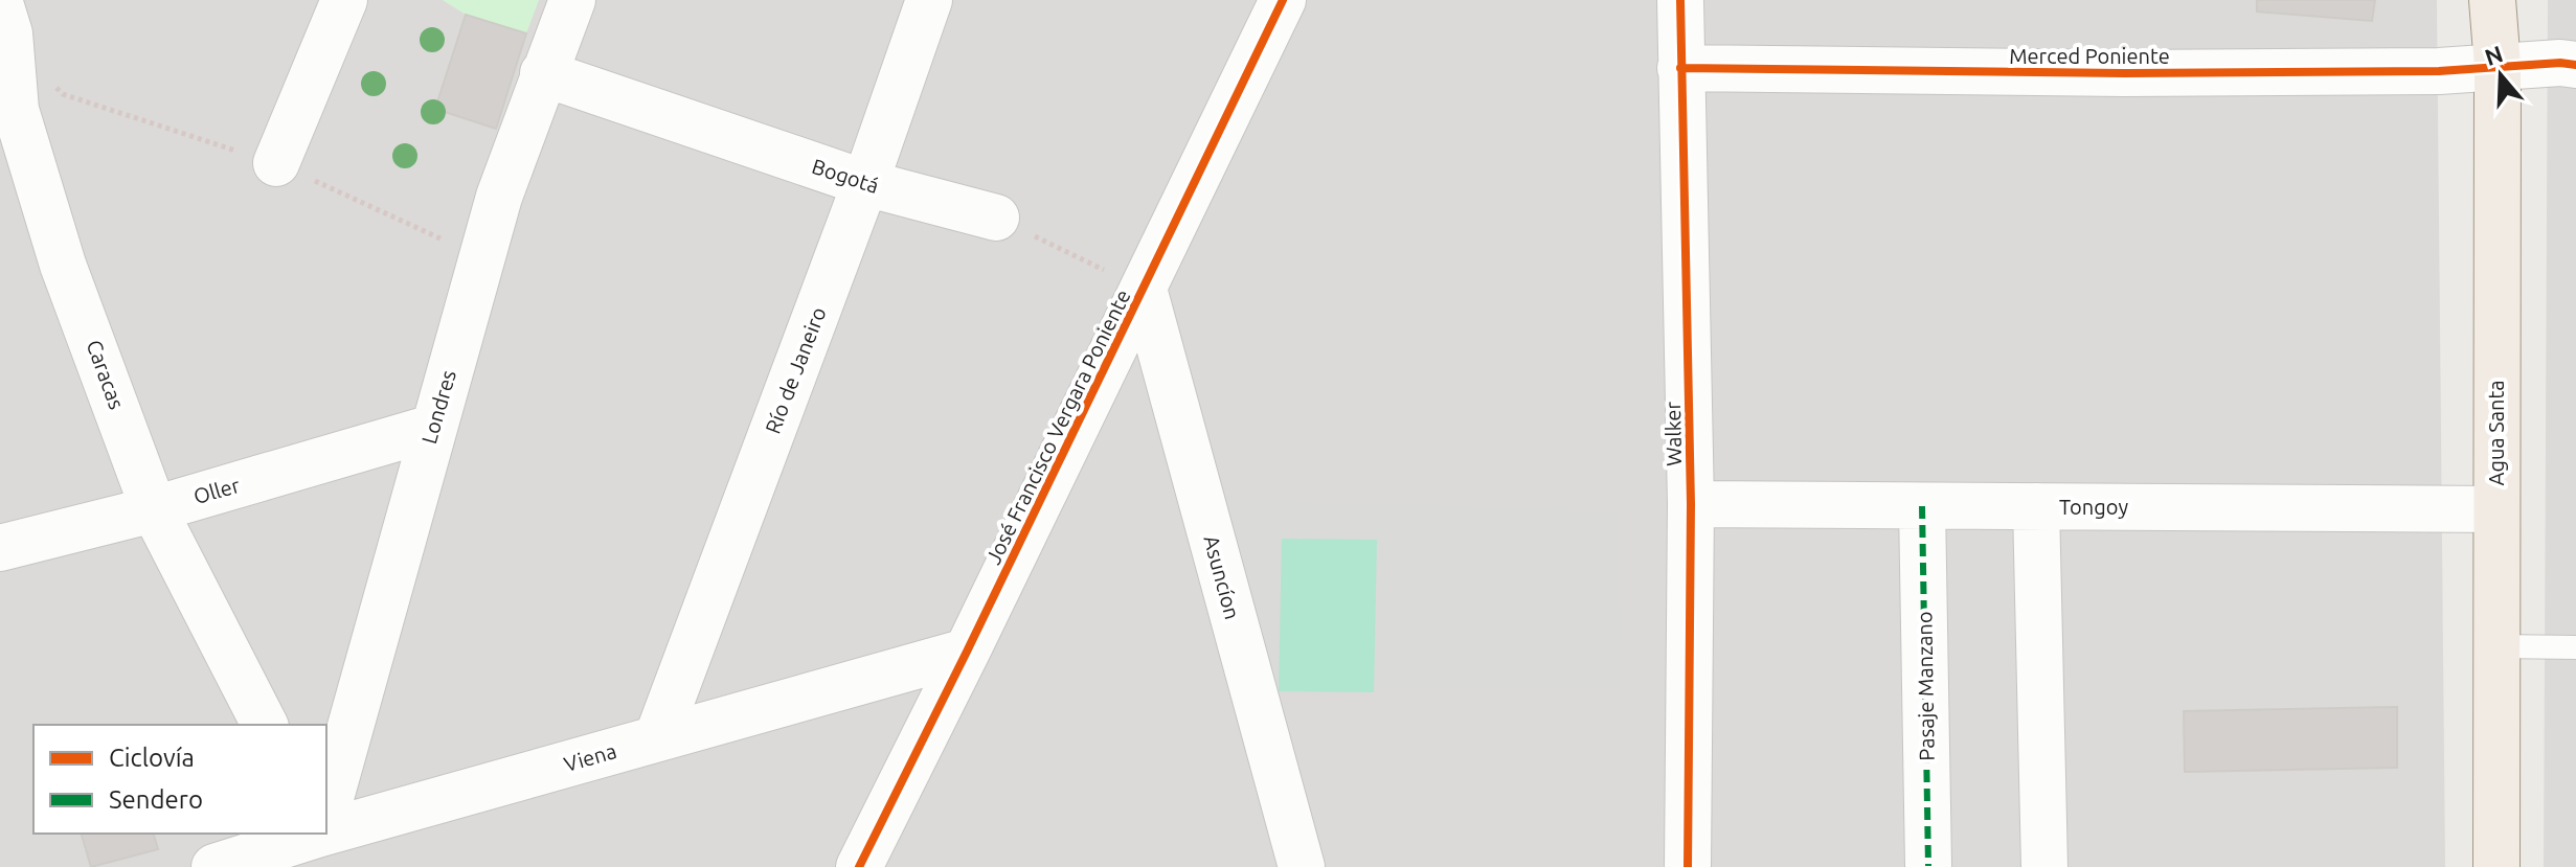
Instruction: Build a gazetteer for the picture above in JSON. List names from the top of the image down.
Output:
{
  "streets": {
    "main road": ["Agua Santa"],
    "street": [
      "Merced Poniente",
      "Bogotá",
      "Río de Janeiro",
      "Caracas",
      "Londres",
      "José Francisco Vergara Poniente",
      "Walker",
      "Oller",
      "Tongoy",
      "Asuncíon",
      "Pasaje Manzano",
      "Viena"
    ]
  },
  "crossings": [
    ["Merced Poniente", "Agua Santa"],
    ["Merced Poniente", "Walker"],
    ["Bogotá", "Río de Janeiro"],
    ["Bogotá", "Londres"],
    ["Río de Janeiro", "Viena"],
    ["Caracas", "Oller"],
    ["Londres", "Oller"],
    ["José Francisco Vergara Poniente", "Asuncíon"],
    ["José Francisco Vergara Poniente", "Viena"],
    ["Agua Santa", "Tongoy"],
    ["Walker", "Tongoy"],
    ["Tongoy", "Pasaje Manzano"]
  ],
  "legend": ["Ciclovía", "Sendero"],
  "north": "top"
}
